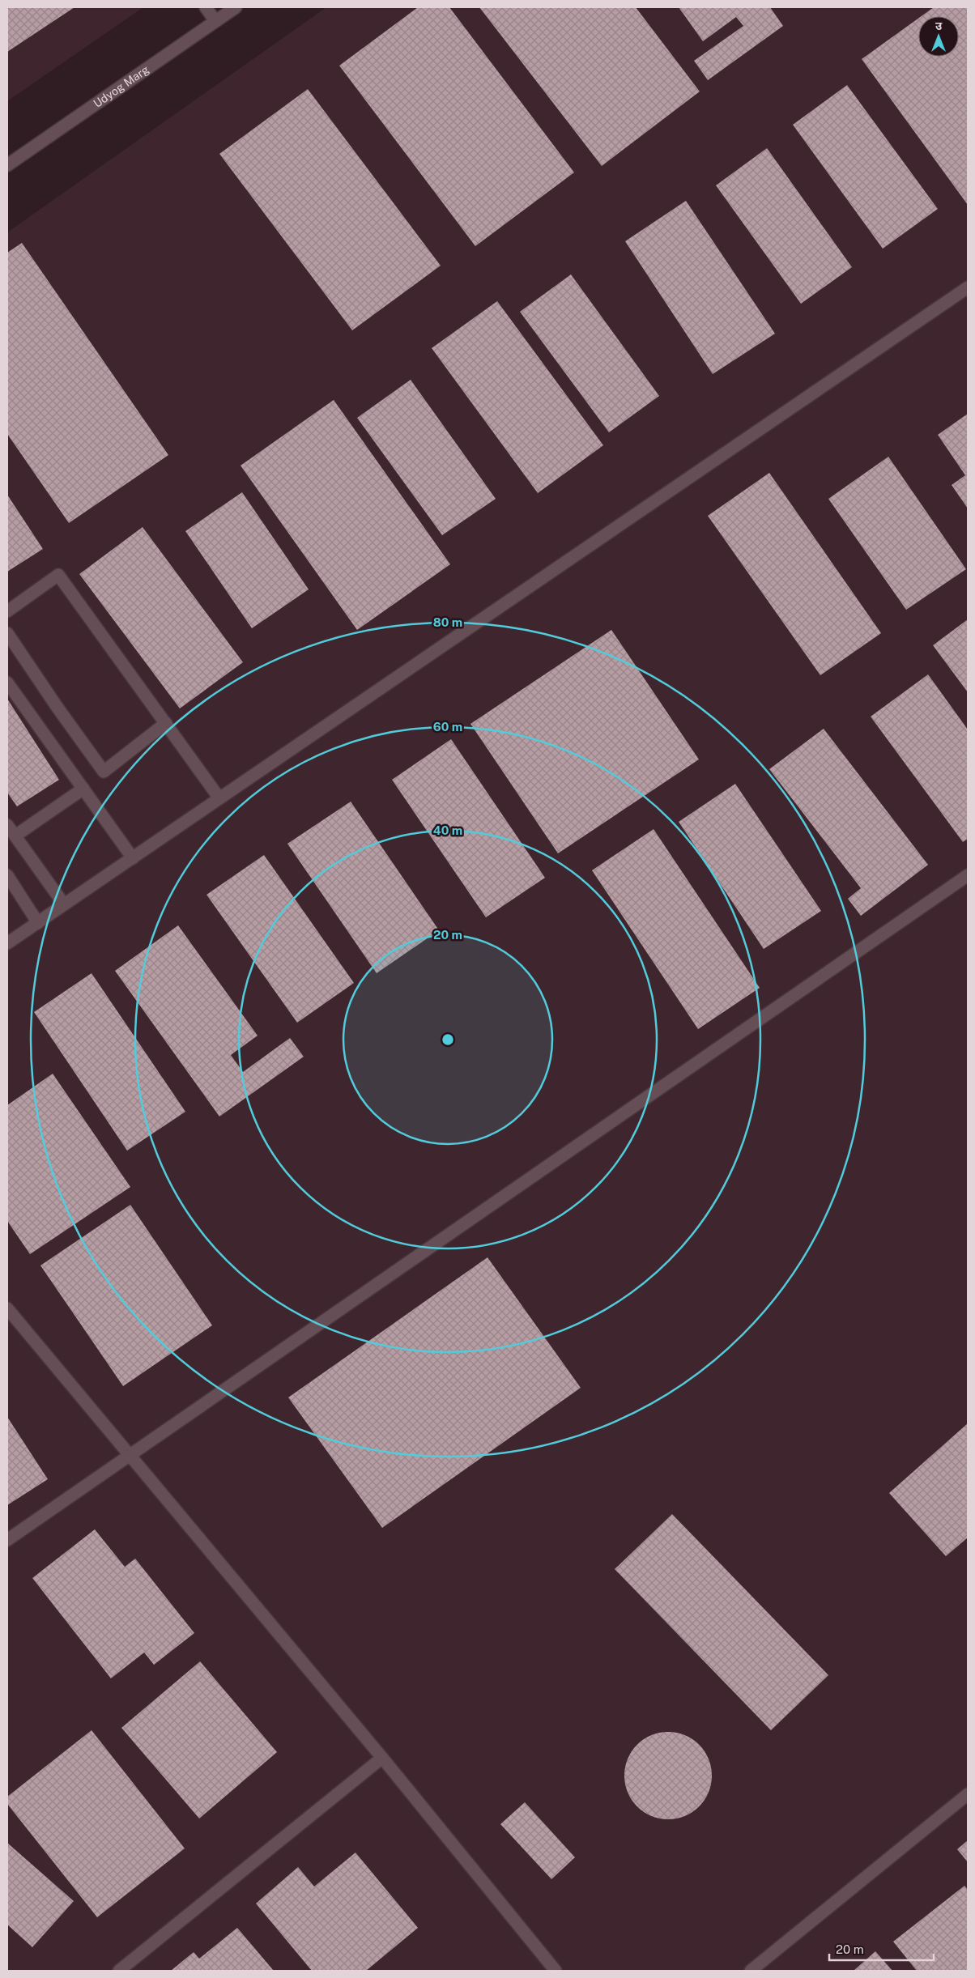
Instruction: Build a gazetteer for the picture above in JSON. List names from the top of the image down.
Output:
{
  "streets": {
    "street": ["Udyog Marg"]
  },
  "scale_bar": "20 m",
  "north": "top",
  "rings": [
    "80 m",
    "60 m",
    "40 m",
    "20 m"
  ]
}
